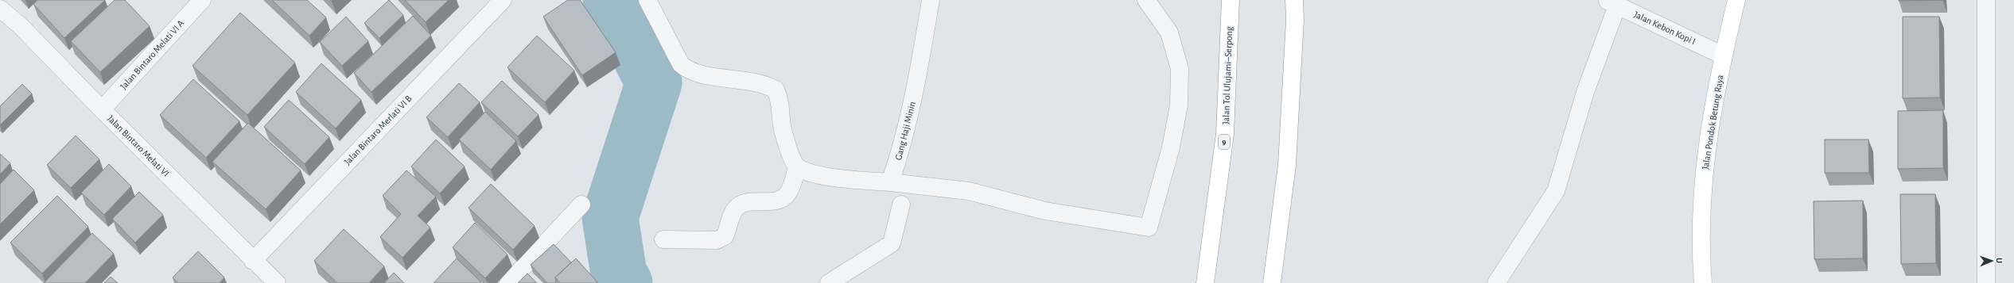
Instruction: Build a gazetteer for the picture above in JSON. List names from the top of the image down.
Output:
{
  "streets": {
    "main road": ["Jalan Tol Ulujami–Serpong", "Jalan Pondok Betung Raya", "9"],
    "street": [
      "Jalan Kebon Kopi I",
      "Jalan Bintaro Melati VI A",
      "Jalan Bintaro Merlati VI B",
      "Gang Haji Minin",
      "Jalan Bintaro Melati VI"
    ]
  },
  "crossings": [
    ["Jalan Kebon Kopi I", "Jalan Pondok Betung Raya"],
    ["Jalan Bintaro Melati VI A", "Jalan Bintaro Melati VI"],
    ["Jalan Bintaro Merlati VI B", "Jalan Bintaro Melati VI"]
  ],
  "north": "right"
}
